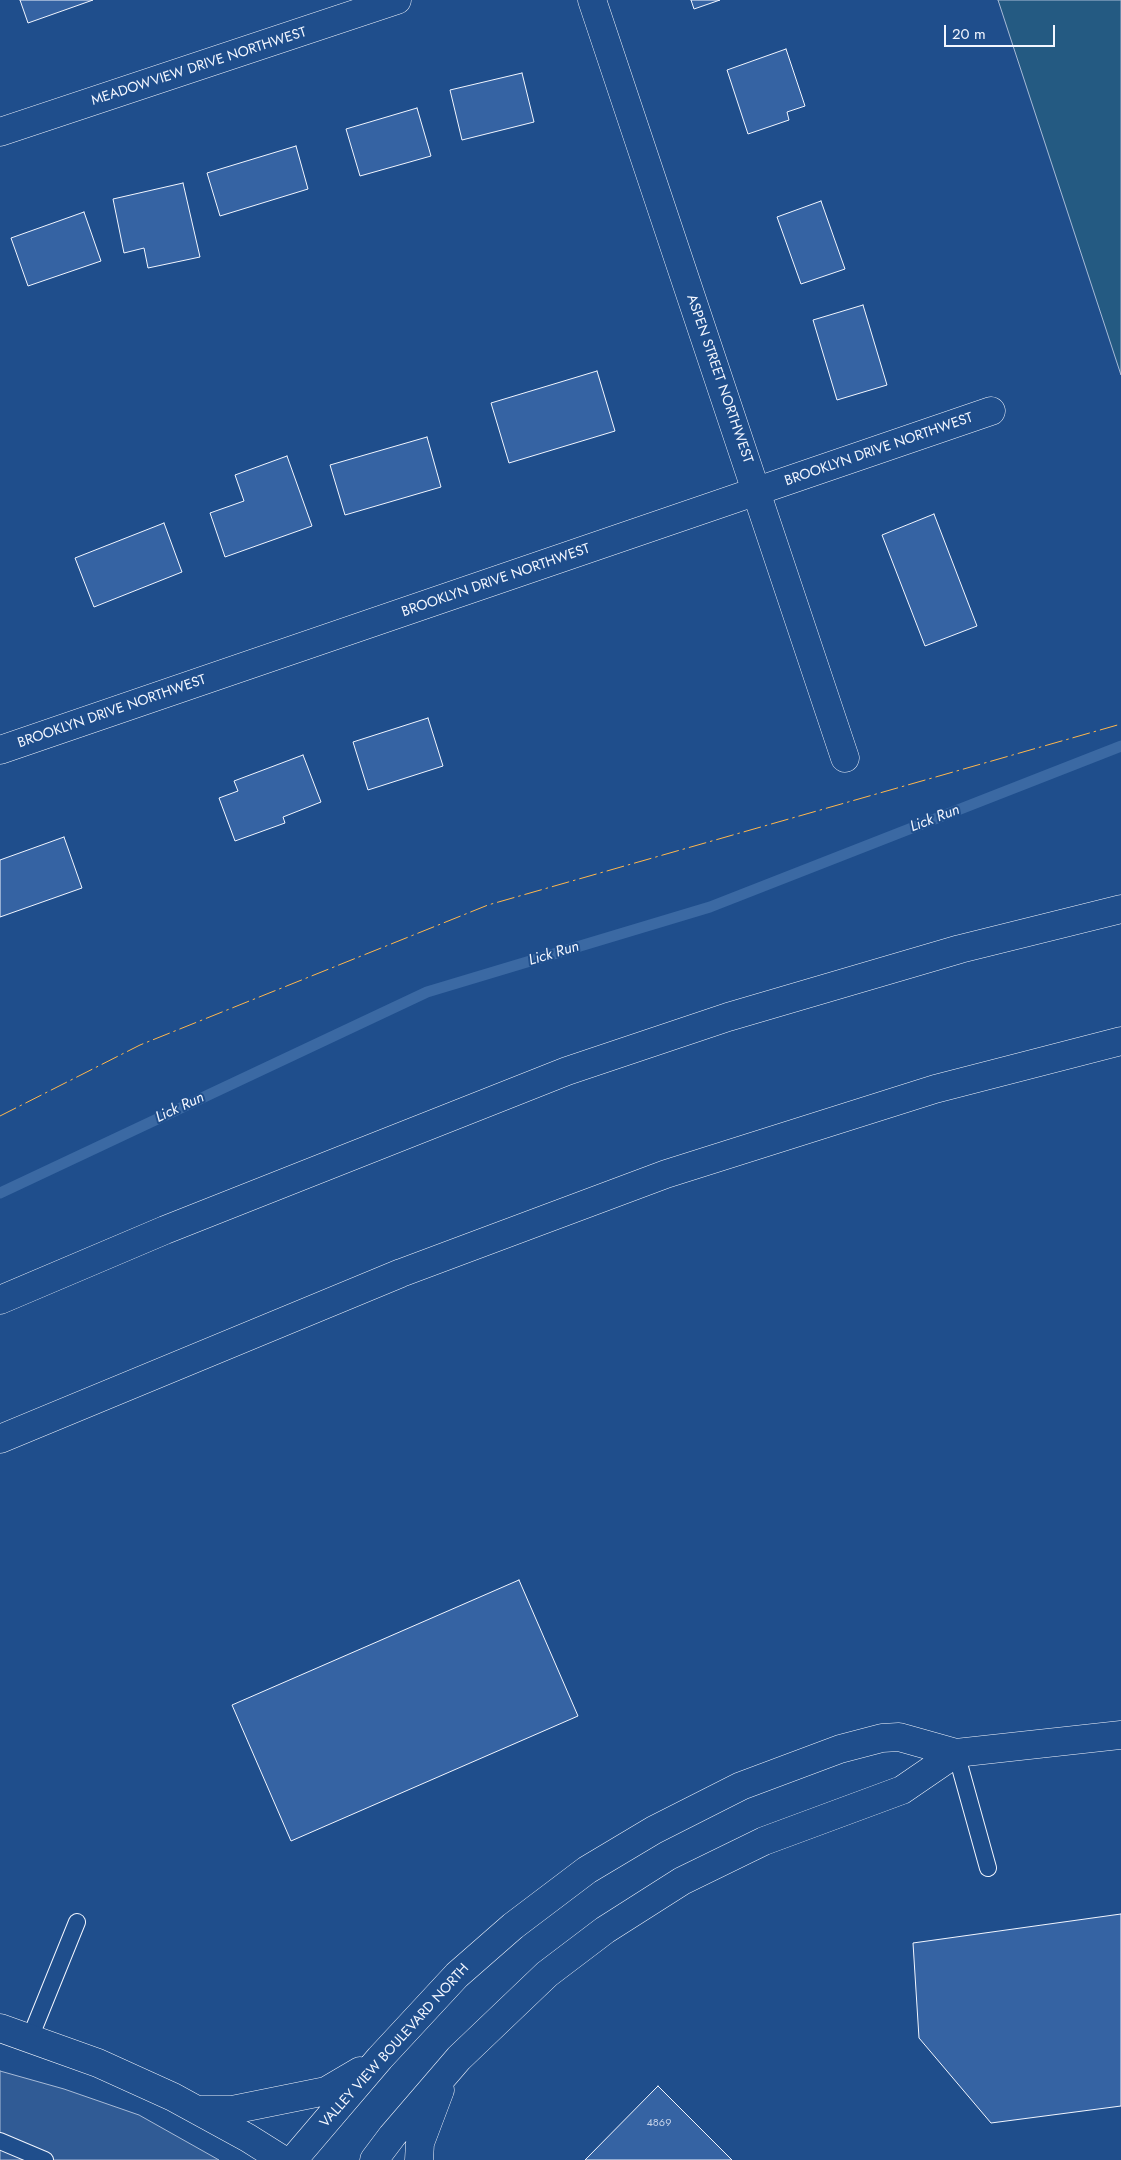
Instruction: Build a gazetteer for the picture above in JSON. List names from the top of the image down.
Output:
{
  "streets": {
    "main road": [
      "MEADOWVIEW DRIVE NORTHWEST",
      "ASPEN STREET NORTHWEST",
      "BROOKLYN DRIVE NORTHWEST",
      "VALLEY VIEW BOULEVARD NORTH"
    ]
  },
  "crossings": [
    ["ASPEN STREET NORTHWEST", "BROOKLYN DRIVE NORTHWEST"]
  ],
  "water": ["Lick Run"],
  "house_numbers": ["4869"],
  "scale_bar": "20 m"
}
